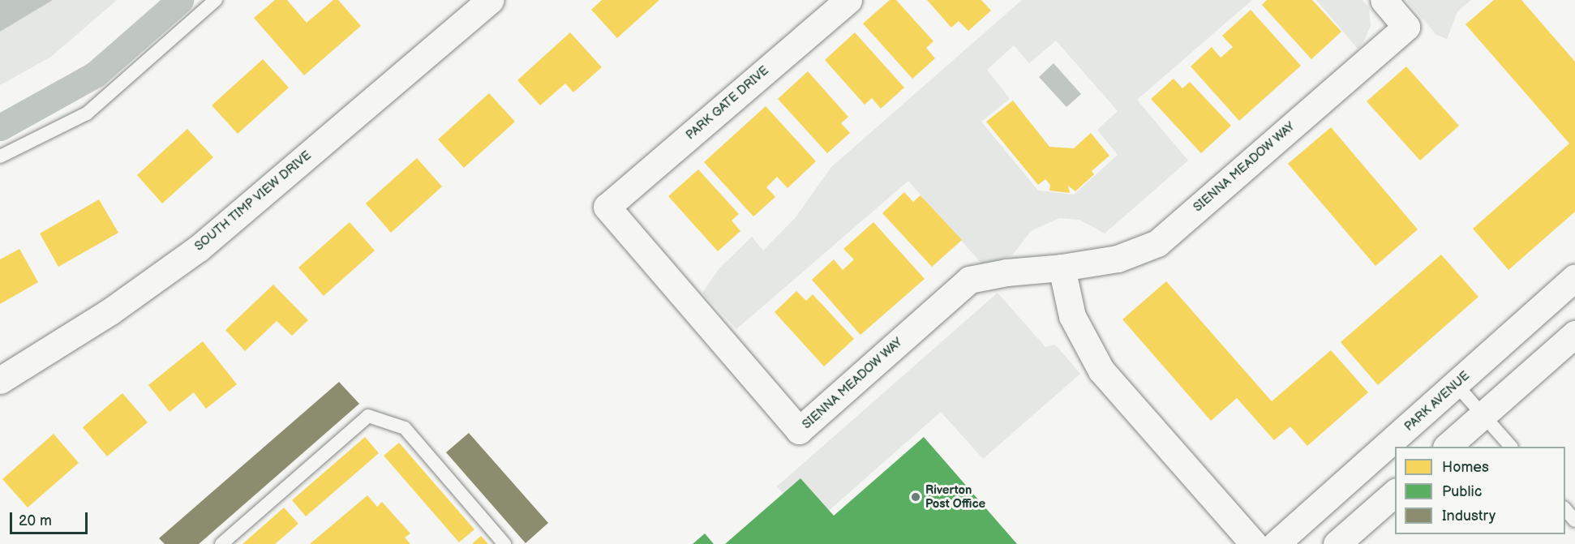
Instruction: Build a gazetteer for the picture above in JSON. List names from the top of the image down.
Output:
{
  "streets": {
    "street": [
      "PARK GATE DRIVE",
      "SIENNA MEADOW WAY",
      "SOUTH TIMP VIEW DRIVE",
      "PARK AVENUE"
    ]
  },
  "crossings": [
    ["PARK GATE DRIVE", "SIENNA MEADOW WAY"]
  ],
  "places": ["Riverton Post Office"],
  "legend": ["Homes", "Public", "Industry"],
  "scale_bar": "20 m"
}
